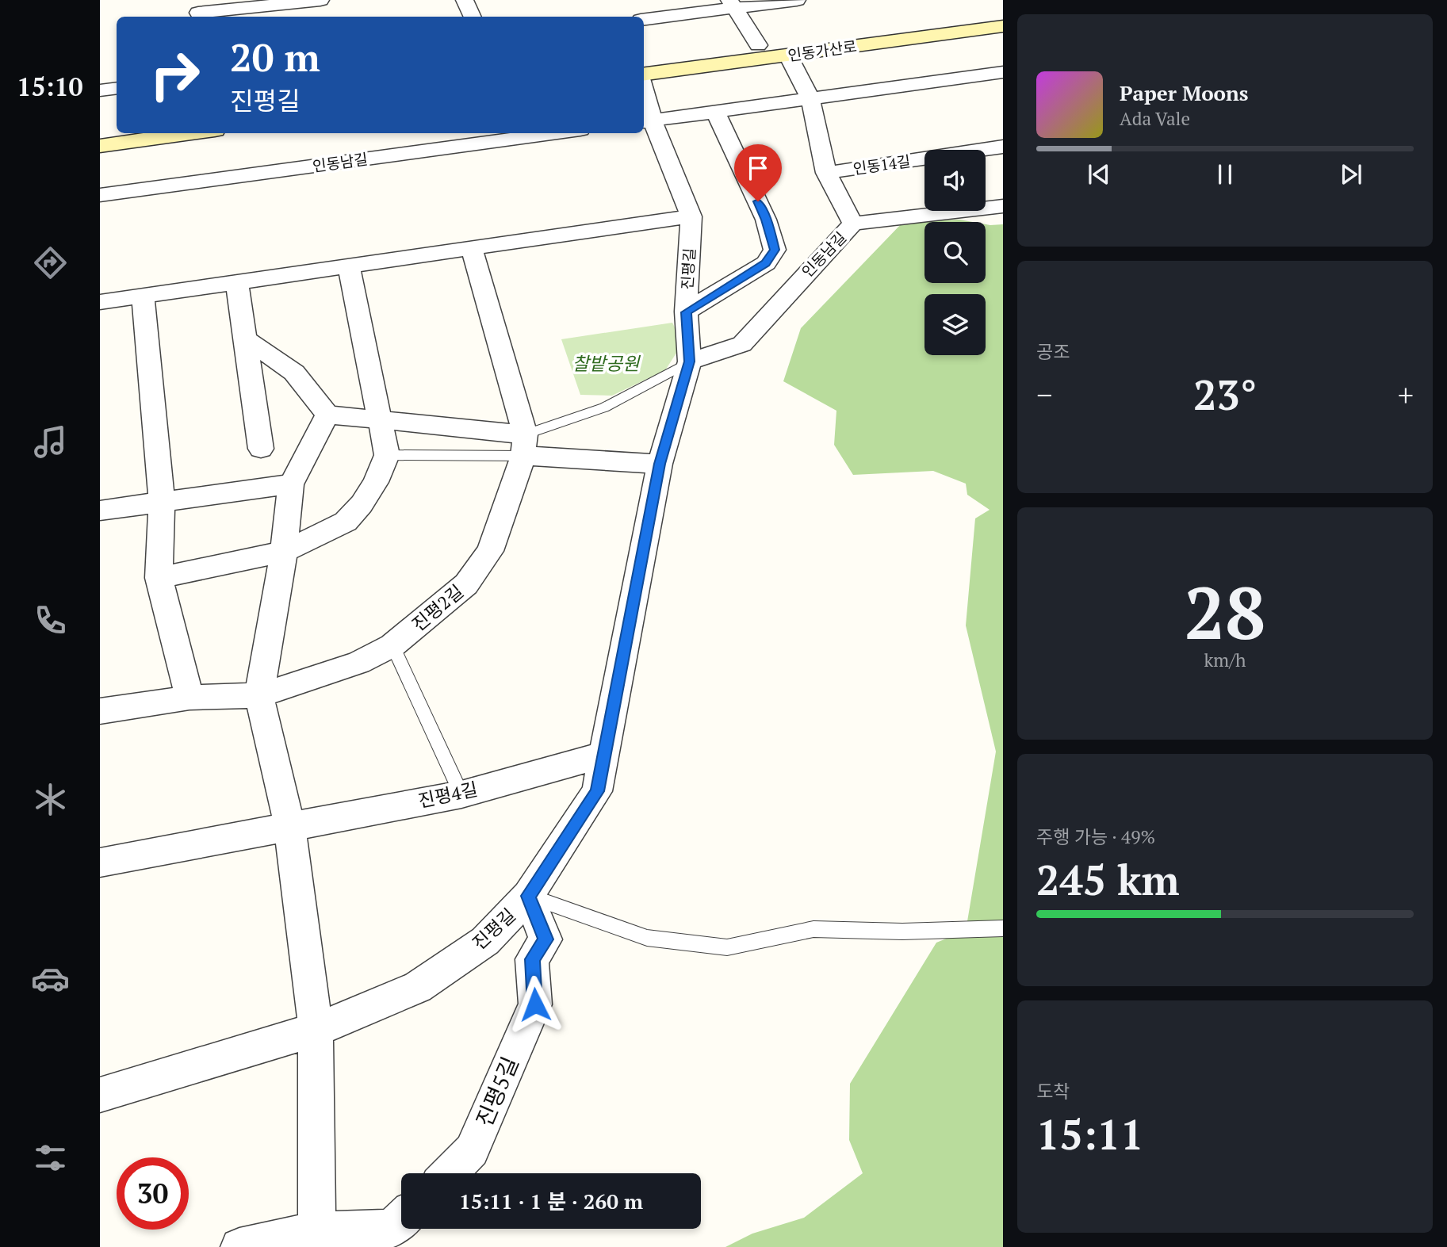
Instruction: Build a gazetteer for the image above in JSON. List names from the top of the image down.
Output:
{
  "streets": {
    "main road": ["인동가산로"],
    "street": [
      "인동남길",
      "인동14길",
      "진평길",
      "진평2길",
      "진평4길",
      "진평5길"
    ]
  },
  "crossings": [
    ["인동가산로", "인동남길"],
    ["인동남길", "인동14길"],
    ["인동남길", "진평길"],
    ["진평길", "진평4길"],
    ["진평길", "진평5길"]
  ],
  "parks": ["찰밭공원"],
  "page": {
    "tabs": "15:10",
    "turn": ["20 m", "진평길"],
    "song": ["Paper Moons", "Ada Vale"],
    "tile": [
      "공조",
      ["28", "km/h"],
      ["주행 가능 · 49%", "245 km"],
      ["도착", "15:11"]
    ],
    "heat": ["−", "23°", "+"],
    "limit": "30",
    "trip": "15:11 · 1 분 · 260 m"
  }
}
